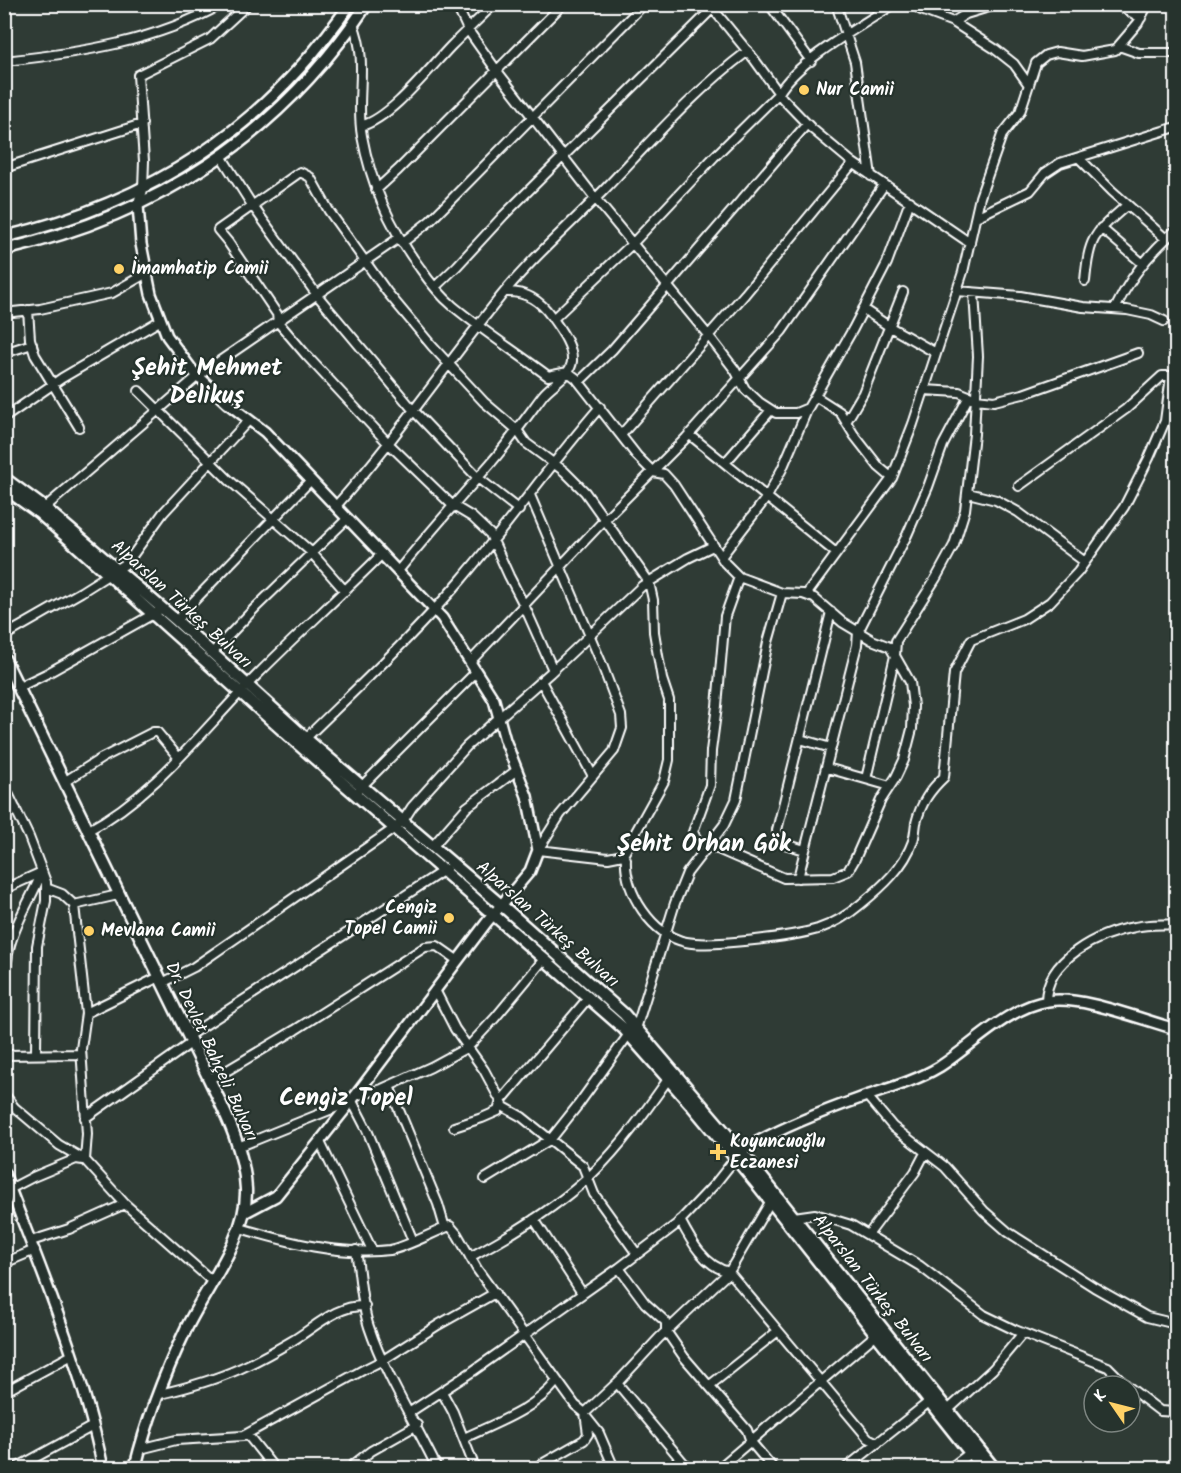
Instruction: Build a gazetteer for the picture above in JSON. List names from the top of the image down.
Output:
{
  "streets": {
    "main road": ["Alparslan Türkeş Bulvarı", "Dr. Devlet Bahçeli Bulvarı"]
  },
  "districts": ["Şehit Mehmet Delikuş", "Şehit Orhan Gök", "Cengiz Topel"],
  "places": {
    "other": [
      "Nur Camii",
      "İmamhatip Camii",
      "Cengiz Topel Camii",
      "Mevlana Camii"
    ],
    "health": ["Koyuncuoğlu Eczanesi"]
  },
  "north": "top left"
}
